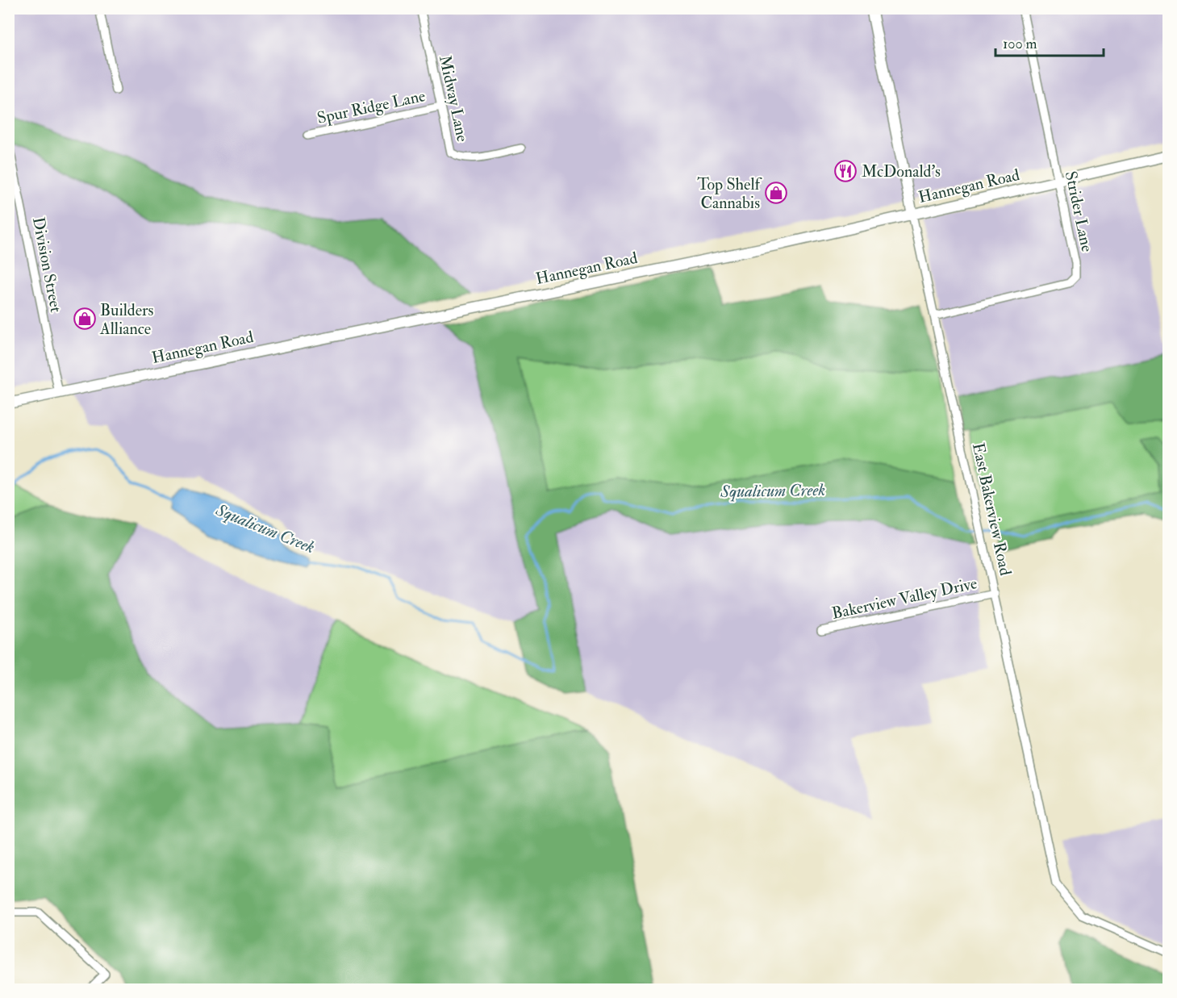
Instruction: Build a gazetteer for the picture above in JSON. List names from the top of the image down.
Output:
{
  "streets": {
    "main road": ["Hannegan Road", "East Bakerview Road"],
    "street": [
      "Midway Lane",
      "Spur Ridge Lane",
      "Strider Lane",
      "Division Street",
      "Bakerview Valley Drive"
    ]
  },
  "crossings": [
    ["Midway Lane", "Spur Ridge Lane"],
    ["Hannegan Road", "Strider Lane"],
    ["Hannegan Road", "Division Street"],
    ["Hannegan Road", "East Bakerview Road"],
    ["Strider Lane", "East Bakerview Road"],
    ["East Bakerview Road", "Bakerview Valley Drive"]
  ],
  "water": ["Squalicum Creek"],
  "places": {
    "restaurant": ["McDonald's"],
    "shop": ["Top Shelf Cannabis", "Builders Alliance"]
  },
  "scale_bar": "100 m"
}
